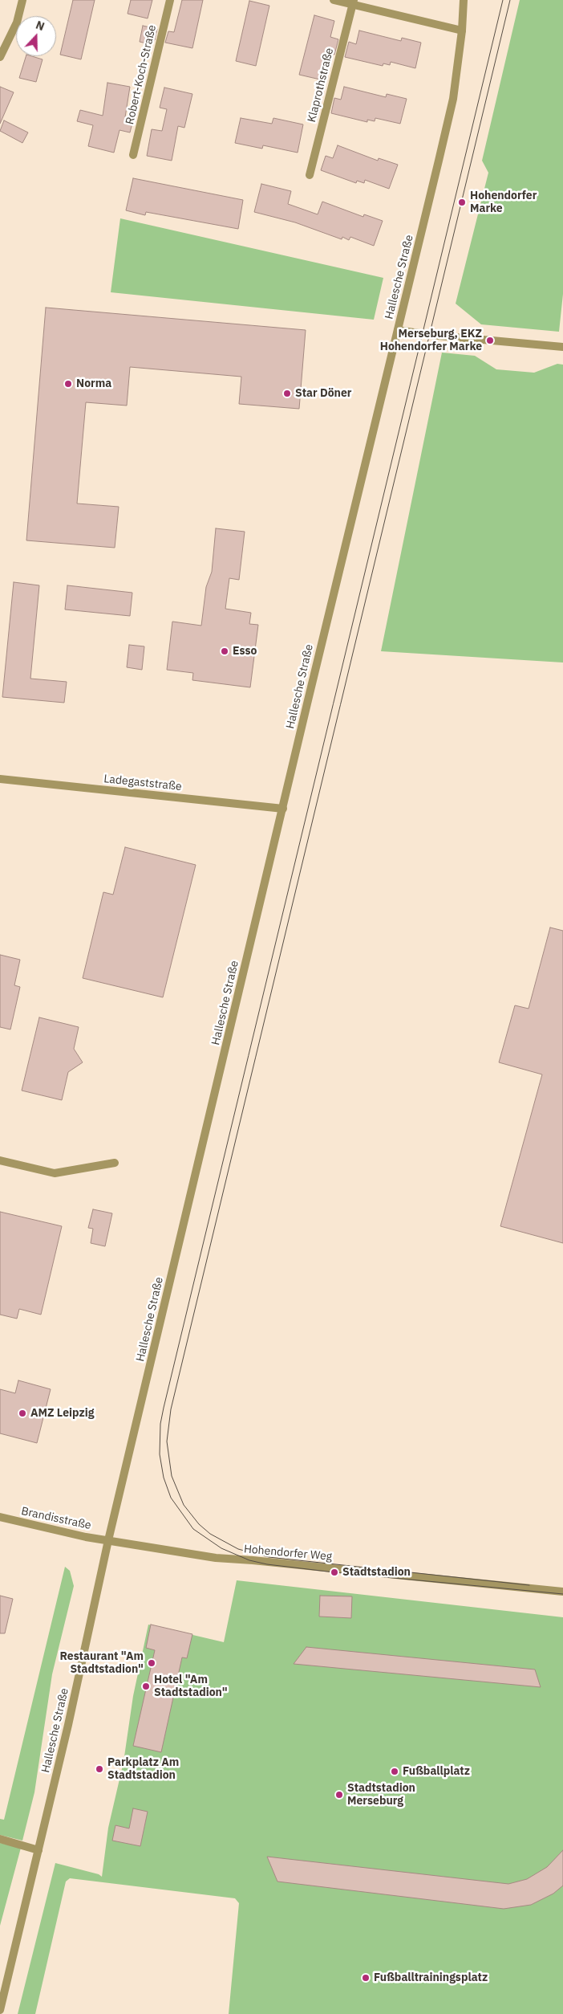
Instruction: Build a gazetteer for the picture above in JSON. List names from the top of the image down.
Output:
{
  "streets": {
    "street": [
      "Robert-Koch-Straße",
      "Klaprothstraße",
      "Hallesche Straße",
      "Ladegaststraße",
      "Brandisstraße",
      "Hohendorfer Weg"
    ]
  },
  "crossings": [
    ["Hallesche Straße", "Ladegaststraße"],
    ["Hallesche Straße", "Brandisstraße"],
    ["Hallesche Straße", "Hohendorfer Weg"],
    ["Brandisstraße", "Hohendorfer Weg"]
  ],
  "places": [
    "Hohendorfer Marke",
    "Merseburg, EKZ Hohendorfer Marke",
    "Norma",
    "Star Döner",
    "Esso",
    "AMZ Leipzig",
    "Stadtstadion",
    "Restaurant \"Am Stadtstadion\"",
    "Hotel \"Am Stadtstadion\"",
    "Parkplatz Am Stadtstadion",
    "Fußballplatz",
    "Stadtstadion Merseburg",
    "Fußballtrainingsplatz"
  ],
  "north": "top"
}
